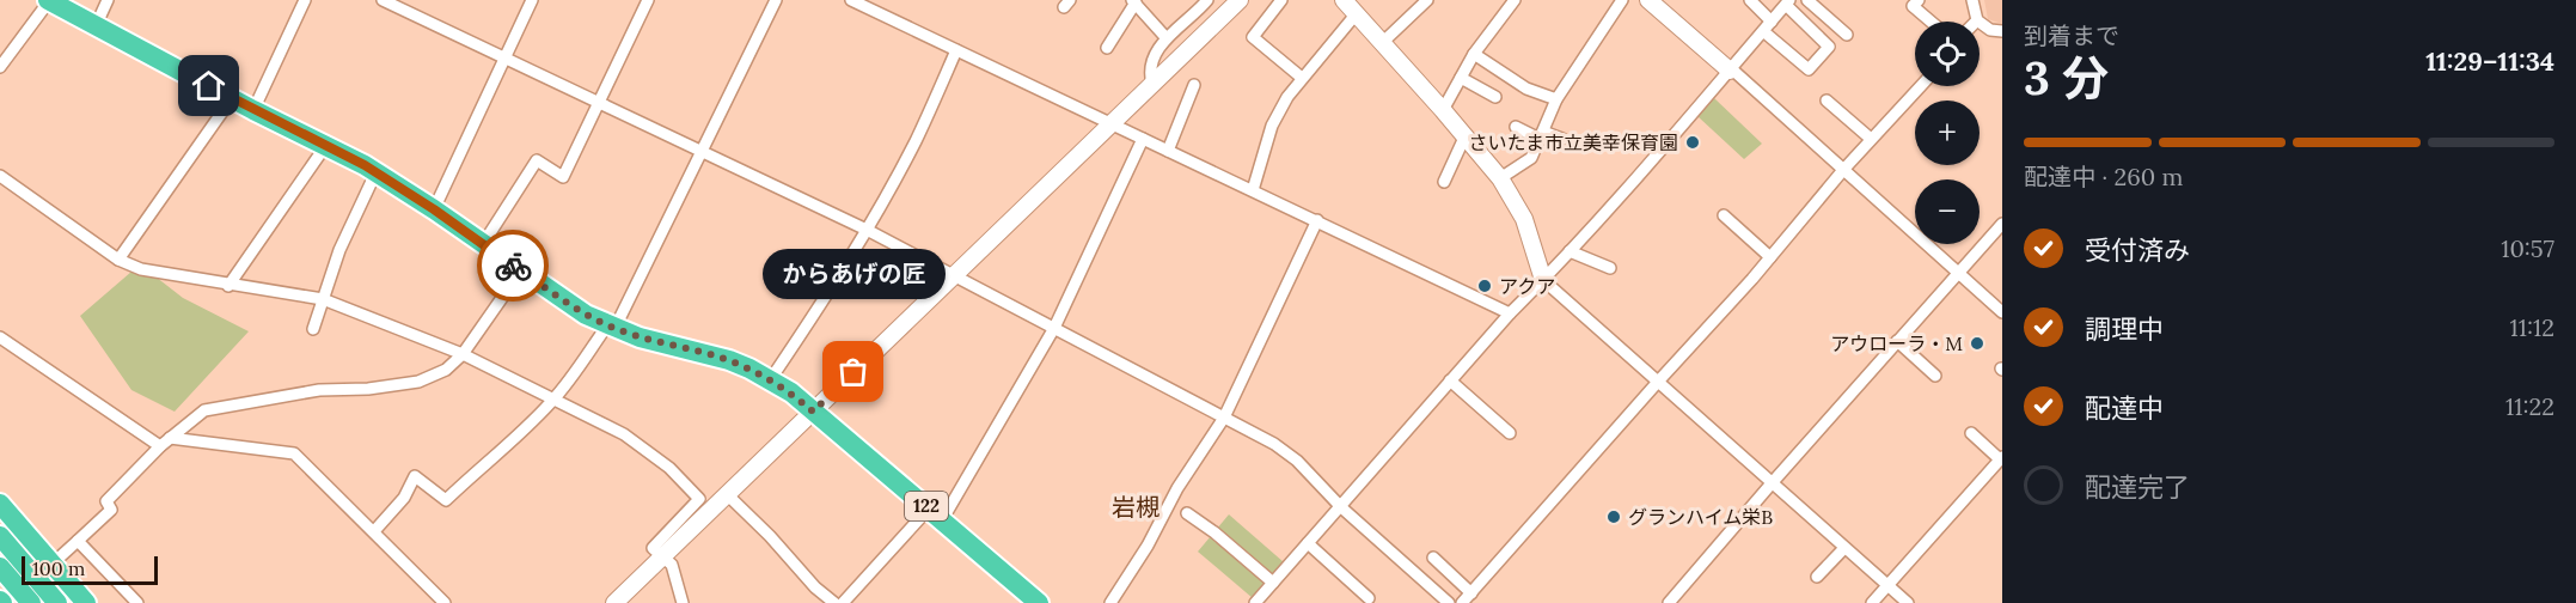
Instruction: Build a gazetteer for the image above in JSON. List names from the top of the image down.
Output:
{
  "streets": {
    "highway": ["122"]
  },
  "districts": ["岩槻"],
  "places": [
    "さいたま市立美幸保育園",
    "アクア",
    "アウローラ・M",
    "からあげの匠",
    "グランハイム栄B"
  ],
  "scale_bar": "100 m",
  "page": {
    "heading": ["3 分", "到着まで", "11:29–11:34"],
    "map_buttons": ["+", "−"],
    "bar": "配達中 · 260 m",
    "list": [
      ["受付済み", "10:57"],
      ["調理中", "11:12"],
      ["配達中", "11:22"],
      "配達完了"
    ],
    "bubble": "からあげの匠",
    "scale": "100 m"
  }
}
